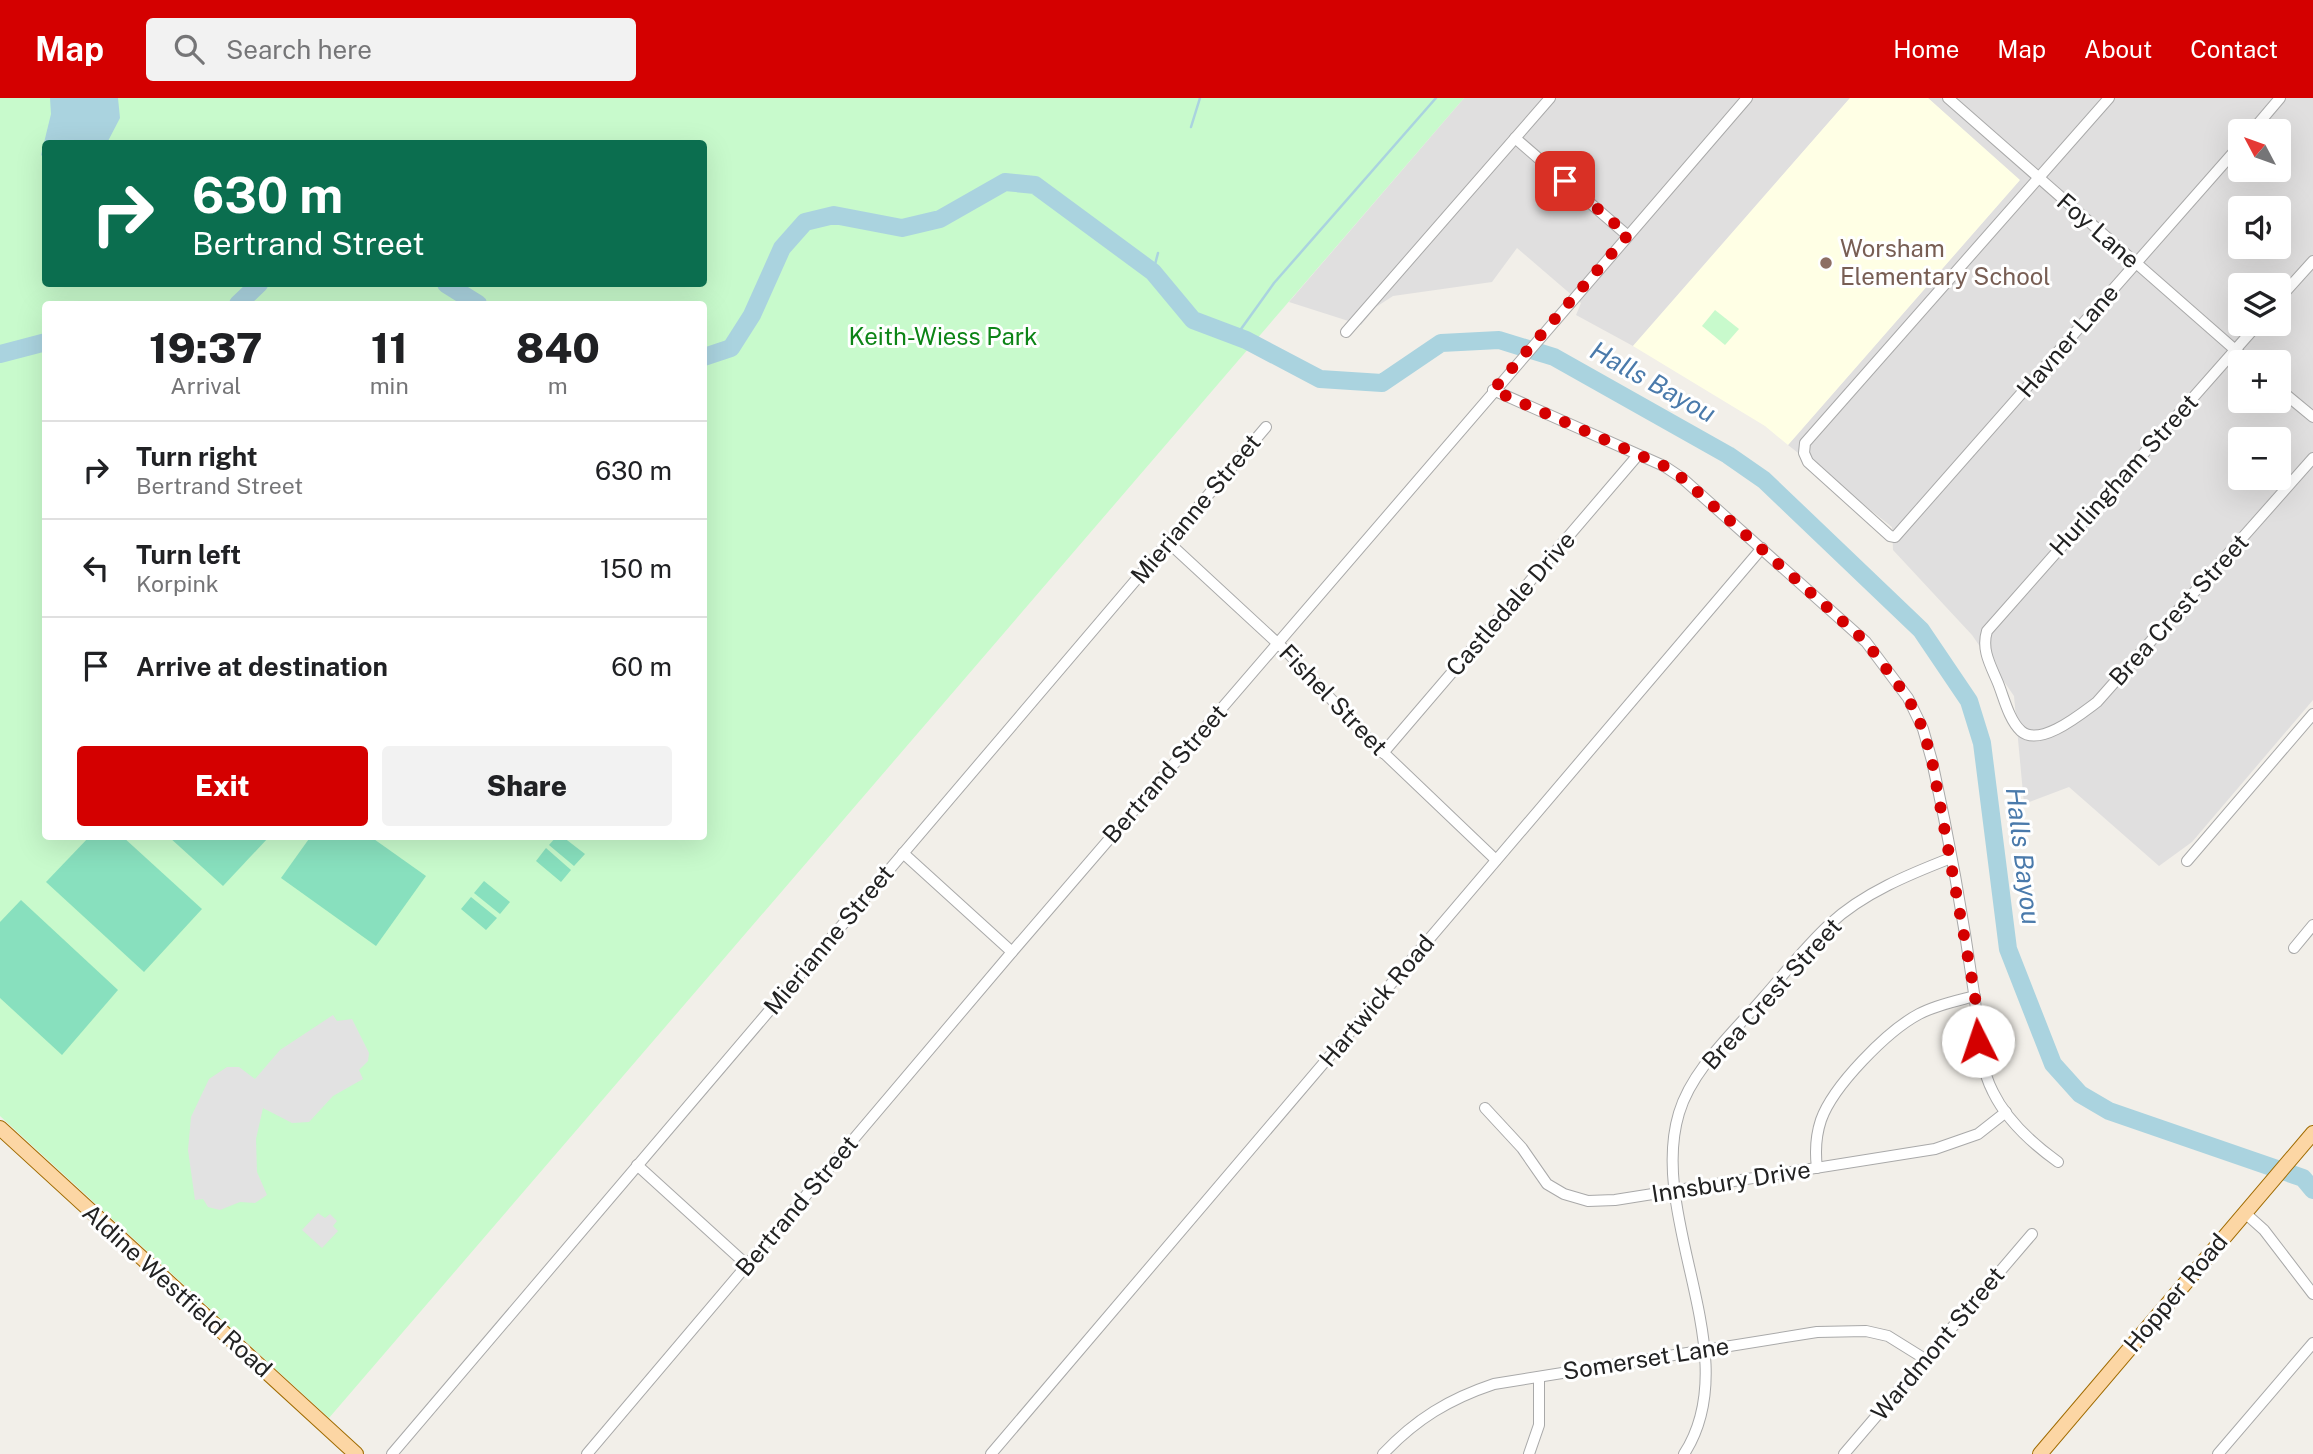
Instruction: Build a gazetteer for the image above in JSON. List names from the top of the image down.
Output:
{
  "streets": {
    "main road": ["Aldine Westfield Road", "Hopper Road"],
    "street": [
      "Foy Lane",
      "Havner Lane",
      "Hurlingham Street",
      "Mierianne Street",
      "Castledale Drive",
      "Brea Crest Street",
      "Fishel Street",
      "Bertrand Street",
      "Hartwick Road",
      "Innsbury Drive",
      "Wardmont Street",
      "Somerset Lane"
    ]
  },
  "crossings": [
    ["Foy Lane", "Havner Lane"],
    ["Foy Lane", "Hurlingham Street"],
    ["Hurlingham Street", "Brea Crest Street"],
    ["Mierianne Street", "Fishel Street"],
    ["Castledale Drive", "Fishel Street"],
    ["Brea Crest Street", "Innsbury Drive"],
    ["Brea Crest Street", "Somerset Lane"],
    ["Fishel Street", "Bertrand Street"],
    ["Fishel Street", "Hartwick Road"],
    ["Wardmont Street", "Somerset Lane"]
  ],
  "water": ["Halls Bayou"],
  "parks": ["Keith-Wiess Park"],
  "places": ["Worsham Elementary School"],
  "north": "top left",
  "page": {
    "header": "Map",
    "search": "Search here",
    "nav": [
      "Home",
      "Map",
      "About",
      "Contact"
    ],
    "map_buttons": ["+", "−"],
    "turn": ["630 m", "Bertrand Street"],
    "eta": [
      "19:37",
      "Arrival",
      "11",
      "min",
      "840",
      "m"
    ],
    "list": [
      {
        "name": "Turn right",
        "note": "Bertrand Street",
        "value": "630 m"
      },
      {
        "name": "Turn left",
        "note": "Korpink",
        "value": "150 m"
      },
      {
        "name": "Arrive at destination",
        "value": "60 m"
      }
    ],
    "buttons": ["Exit", "Share"]
  }
}
